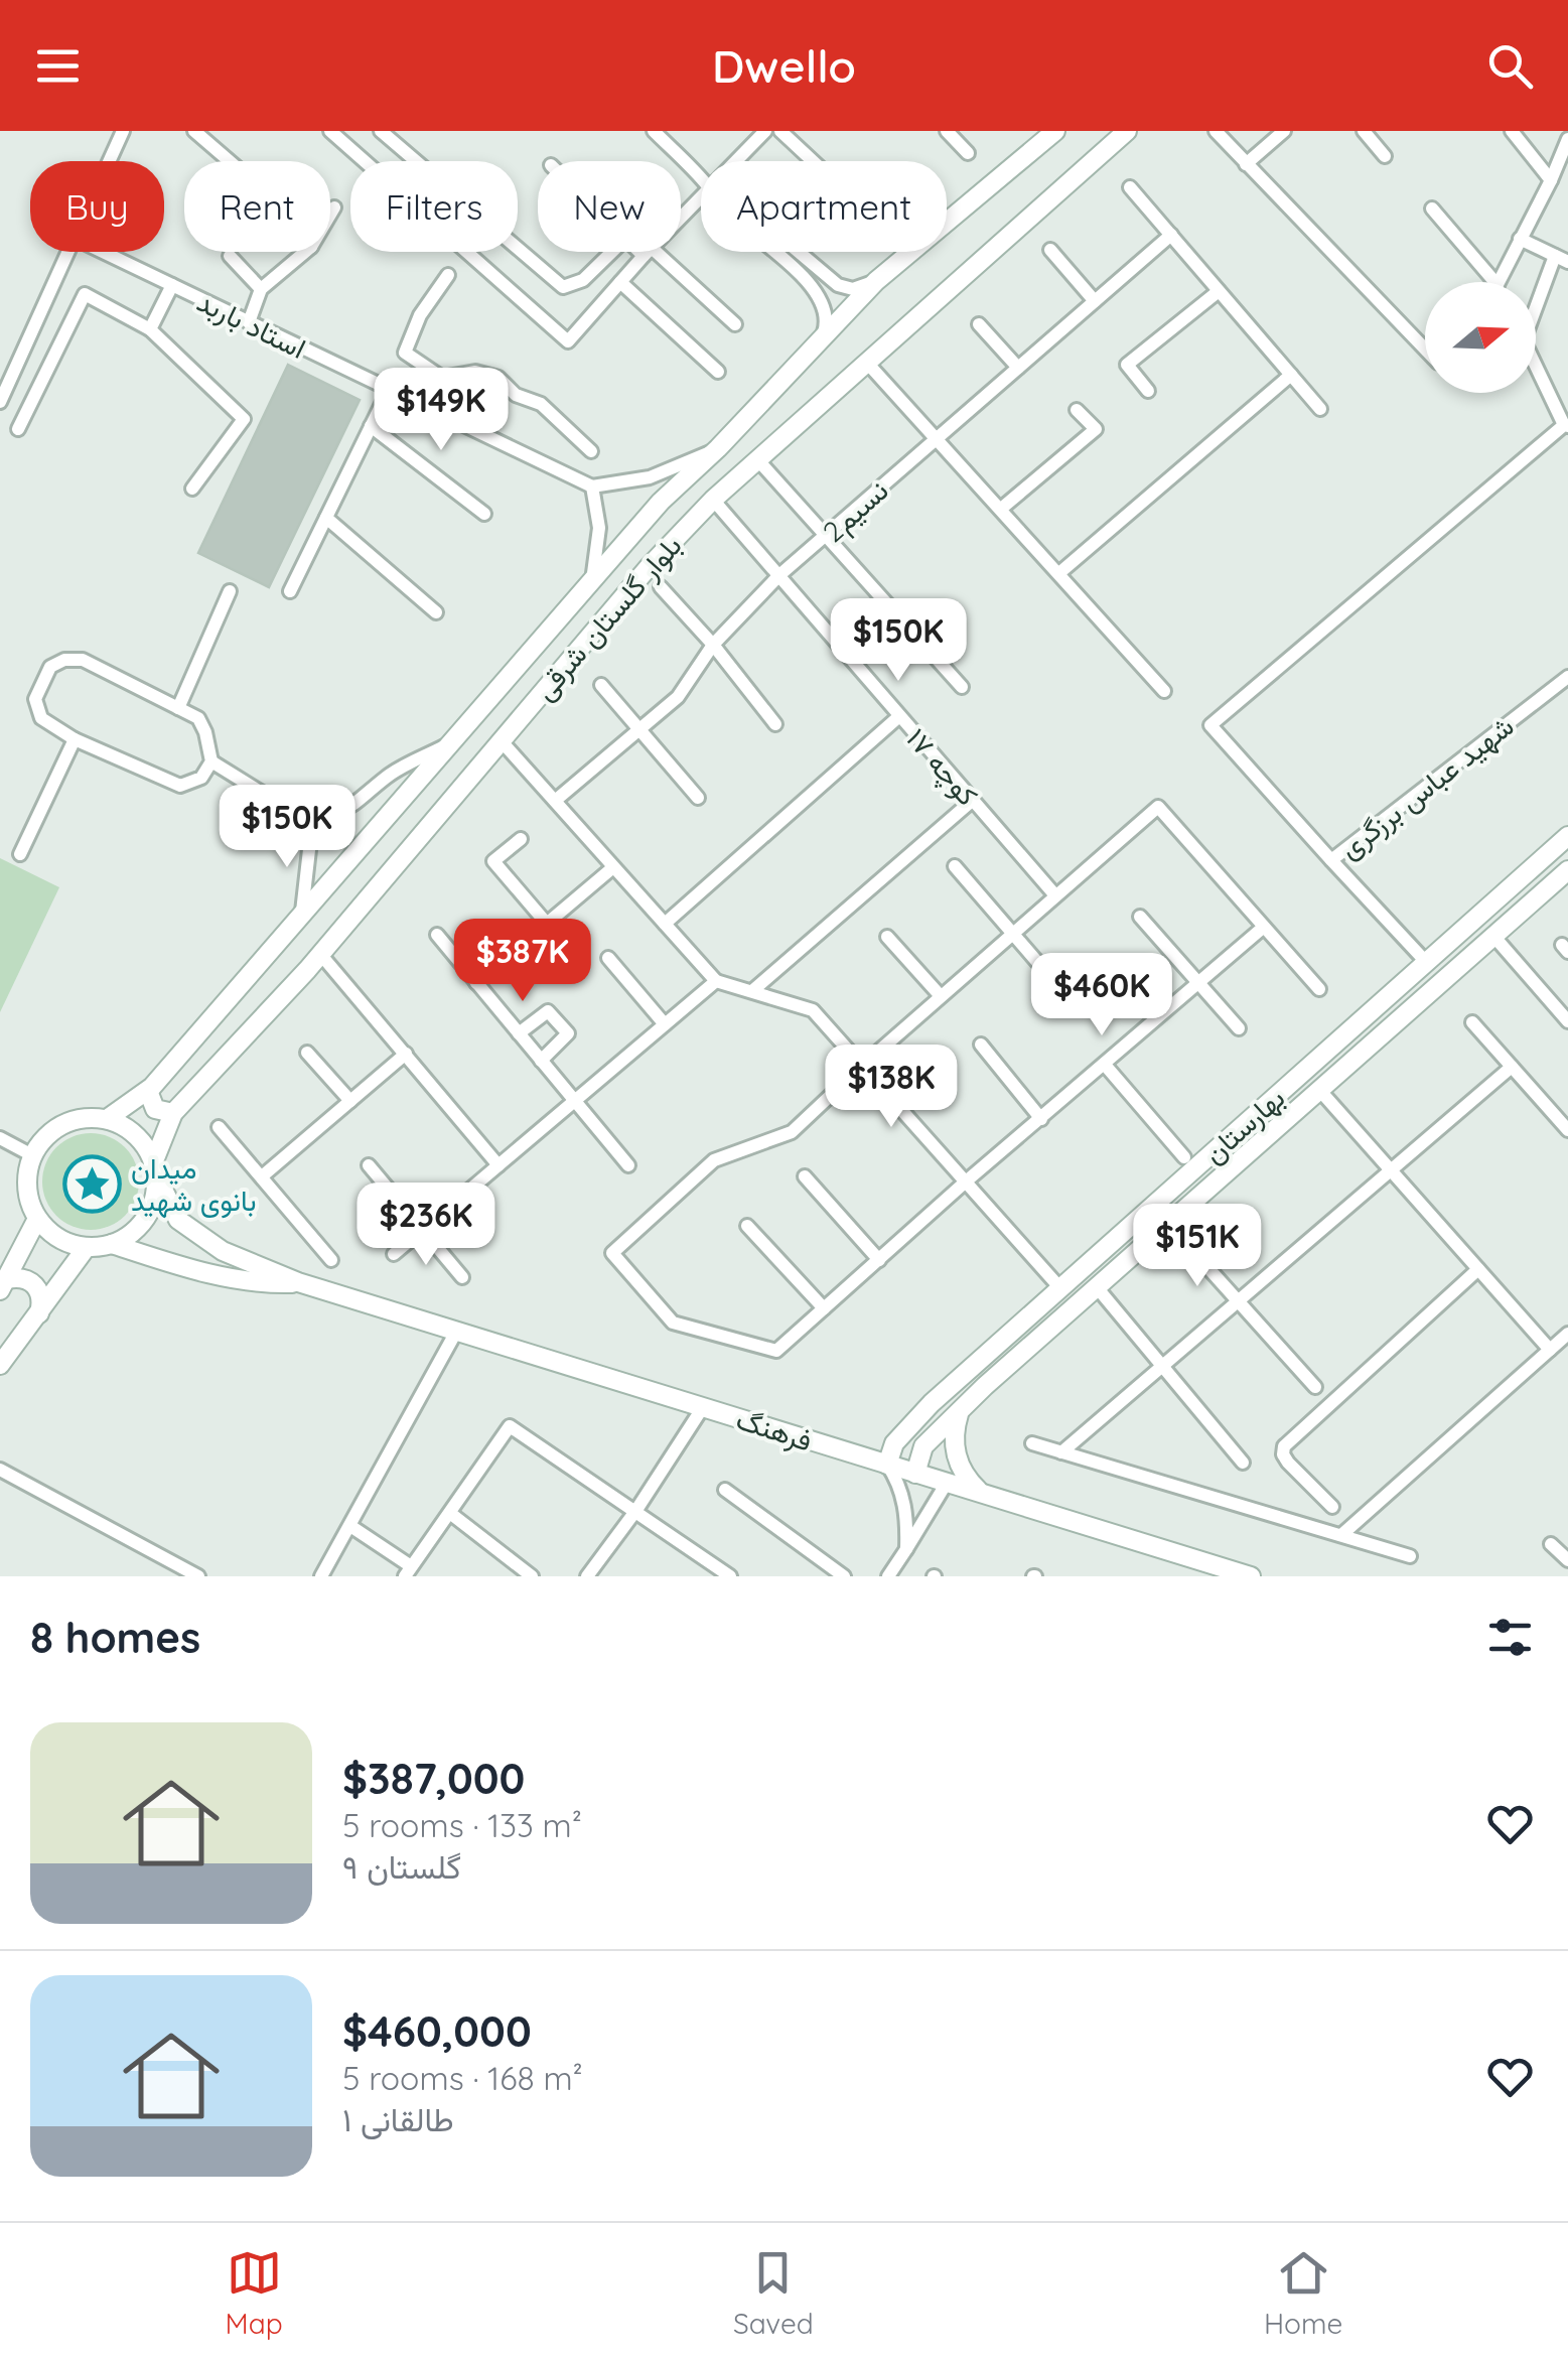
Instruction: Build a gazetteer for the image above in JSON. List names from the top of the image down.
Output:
{
  "streets": {
    "main road": ["بلوار گلستان شرقی", "بهارستان", "فرهنگ"],
    "street": [
      "استاد باربد",
      "نسیم2",
      "کوچه ۱۷",
      "شهید عباس برزگری"
    ]
  },
  "crossings": [
    ["نسیم2", "کوچه ۱۷"],
    ["بلوار گلستان شرقی", "کوچه ۱۷"],
    ["بلوار گلستان شرقی", "فرهنگ"],
    ["بهارستان", "فرهنگ"]
  ],
  "places": {
    "place": ["میدان بانوی شهید"]
  },
  "north": "right",
  "page": {
    "header": "Dwello",
    "chip": [
      "Buy",
      "Rent",
      "Filters",
      "New",
      "Apartment"
    ],
    "price": [
      "$149K",
      "$150K",
      "$150K",
      "$387K",
      "$460K",
      "$138K",
      "$236K",
      "$151K"
    ],
    "heading": "8 homes",
    "list": [
      {
        "name": "$387,000",
        "note": "5 rooms · 133 m² · گلستان ۹"
      },
      {
        "name": "$460,000",
        "note": "5 rooms · 168 m² · طالقانی ۱"
      }
    ],
    "tabs": ["Map", "Saved", "Home"]
  }
}
